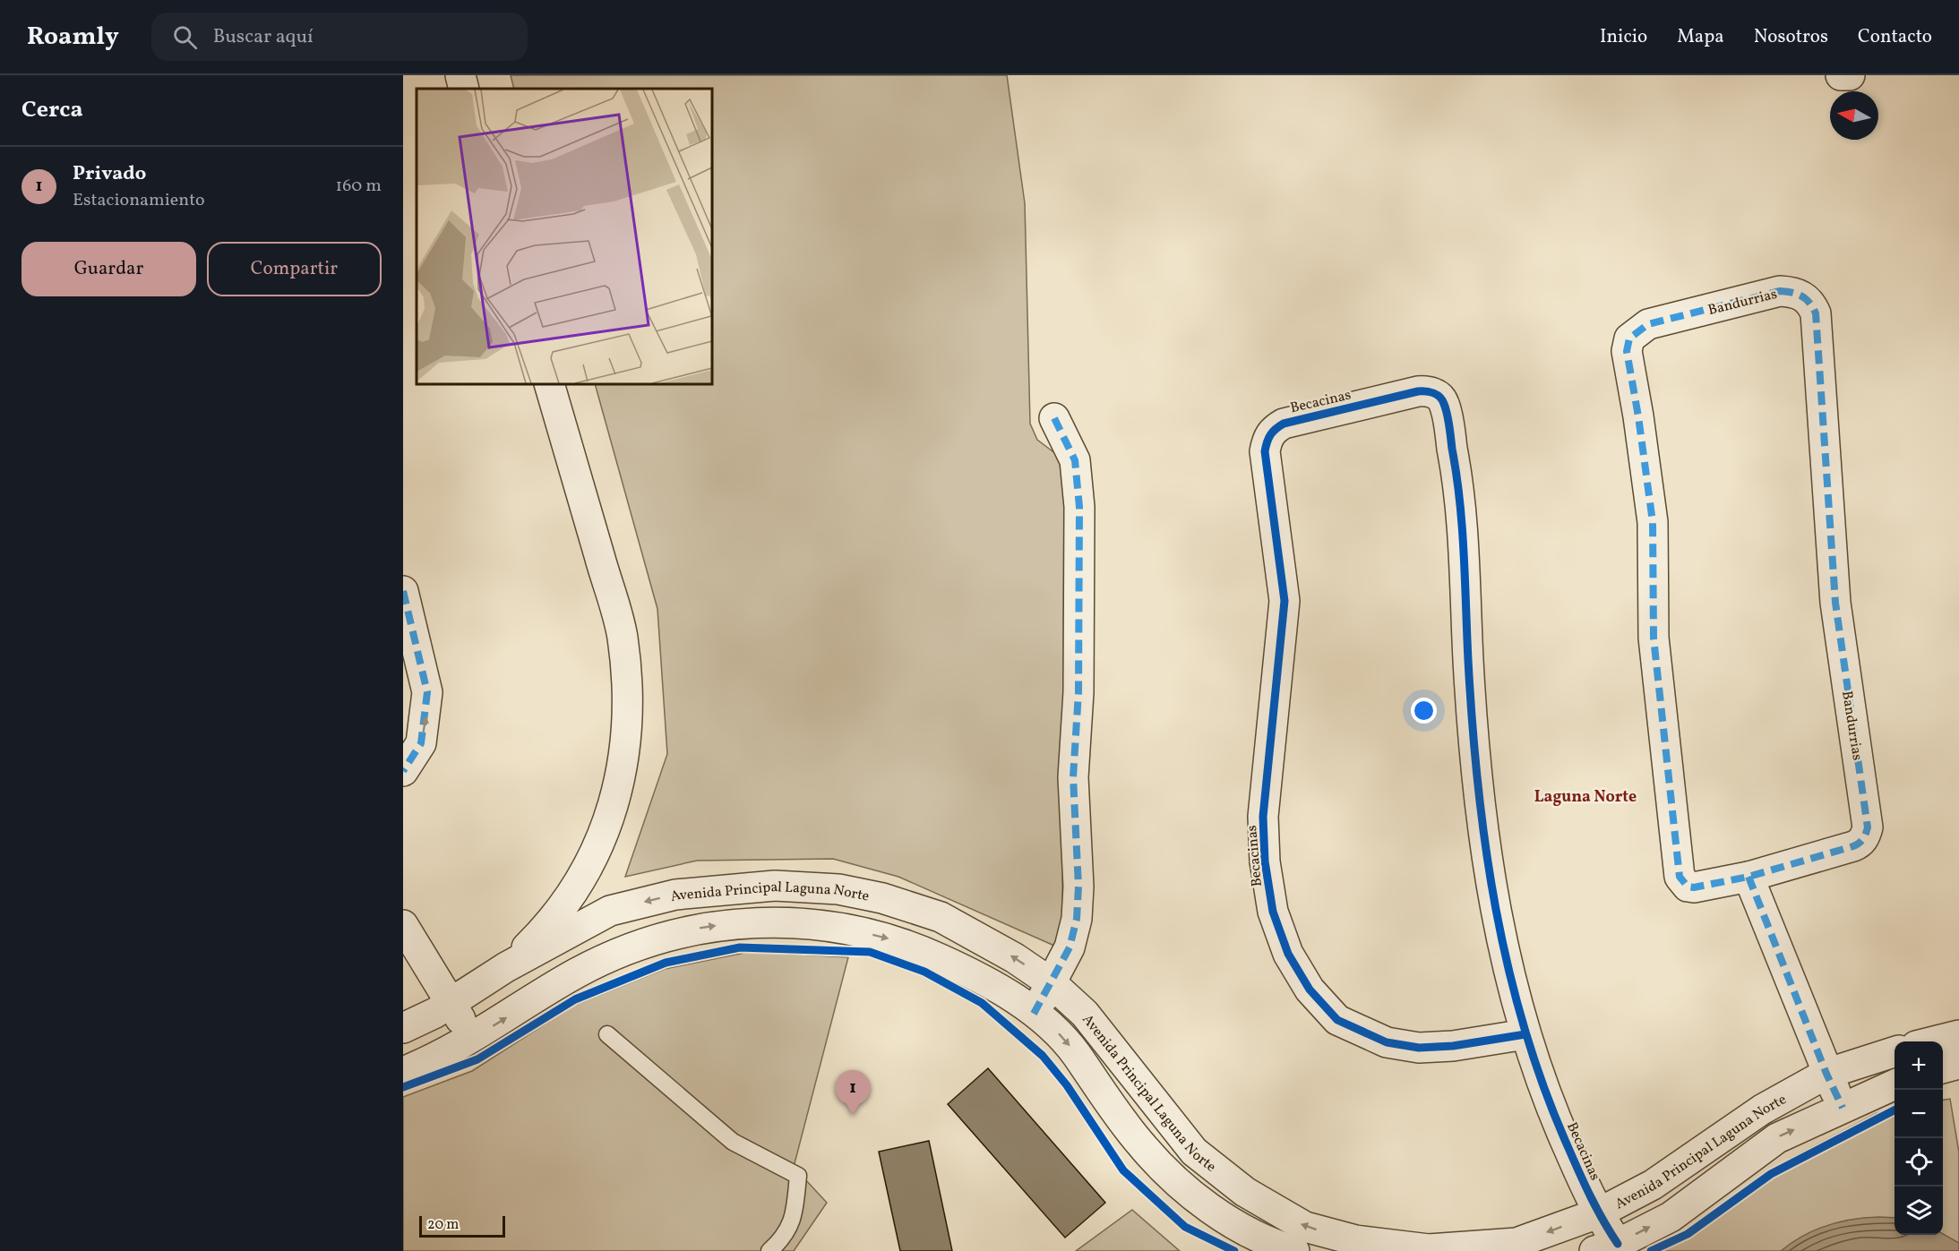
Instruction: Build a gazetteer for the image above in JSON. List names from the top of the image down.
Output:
{
  "streets": {
    "street": ["Bandurrias", "Becacinas", "Avenida Principal Laguna Norte"]
  },
  "crossings": [
    ["Becacinas", "Avenida Principal Laguna Norte"]
  ],
  "districts": ["Laguna Norte"],
  "scale_bar": "20 m",
  "north": "left",
  "page": {
    "header": "Roamly",
    "search": "Buscar aquí",
    "nav": [
      "Inicio",
      "Mapa",
      "Nosotros",
      "Contacto"
    ],
    "heading": "Cerca",
    "list": [
      {
        "mark": "1",
        "name": "Privado",
        "note": "Estacionamiento",
        "value": "160 m"
      }
    ],
    "buttons": ["Guardar", "Compartir"],
    "map_buttons": ["+", "−"],
    "pins": "1",
    "scale": "20 m"
  }
}
